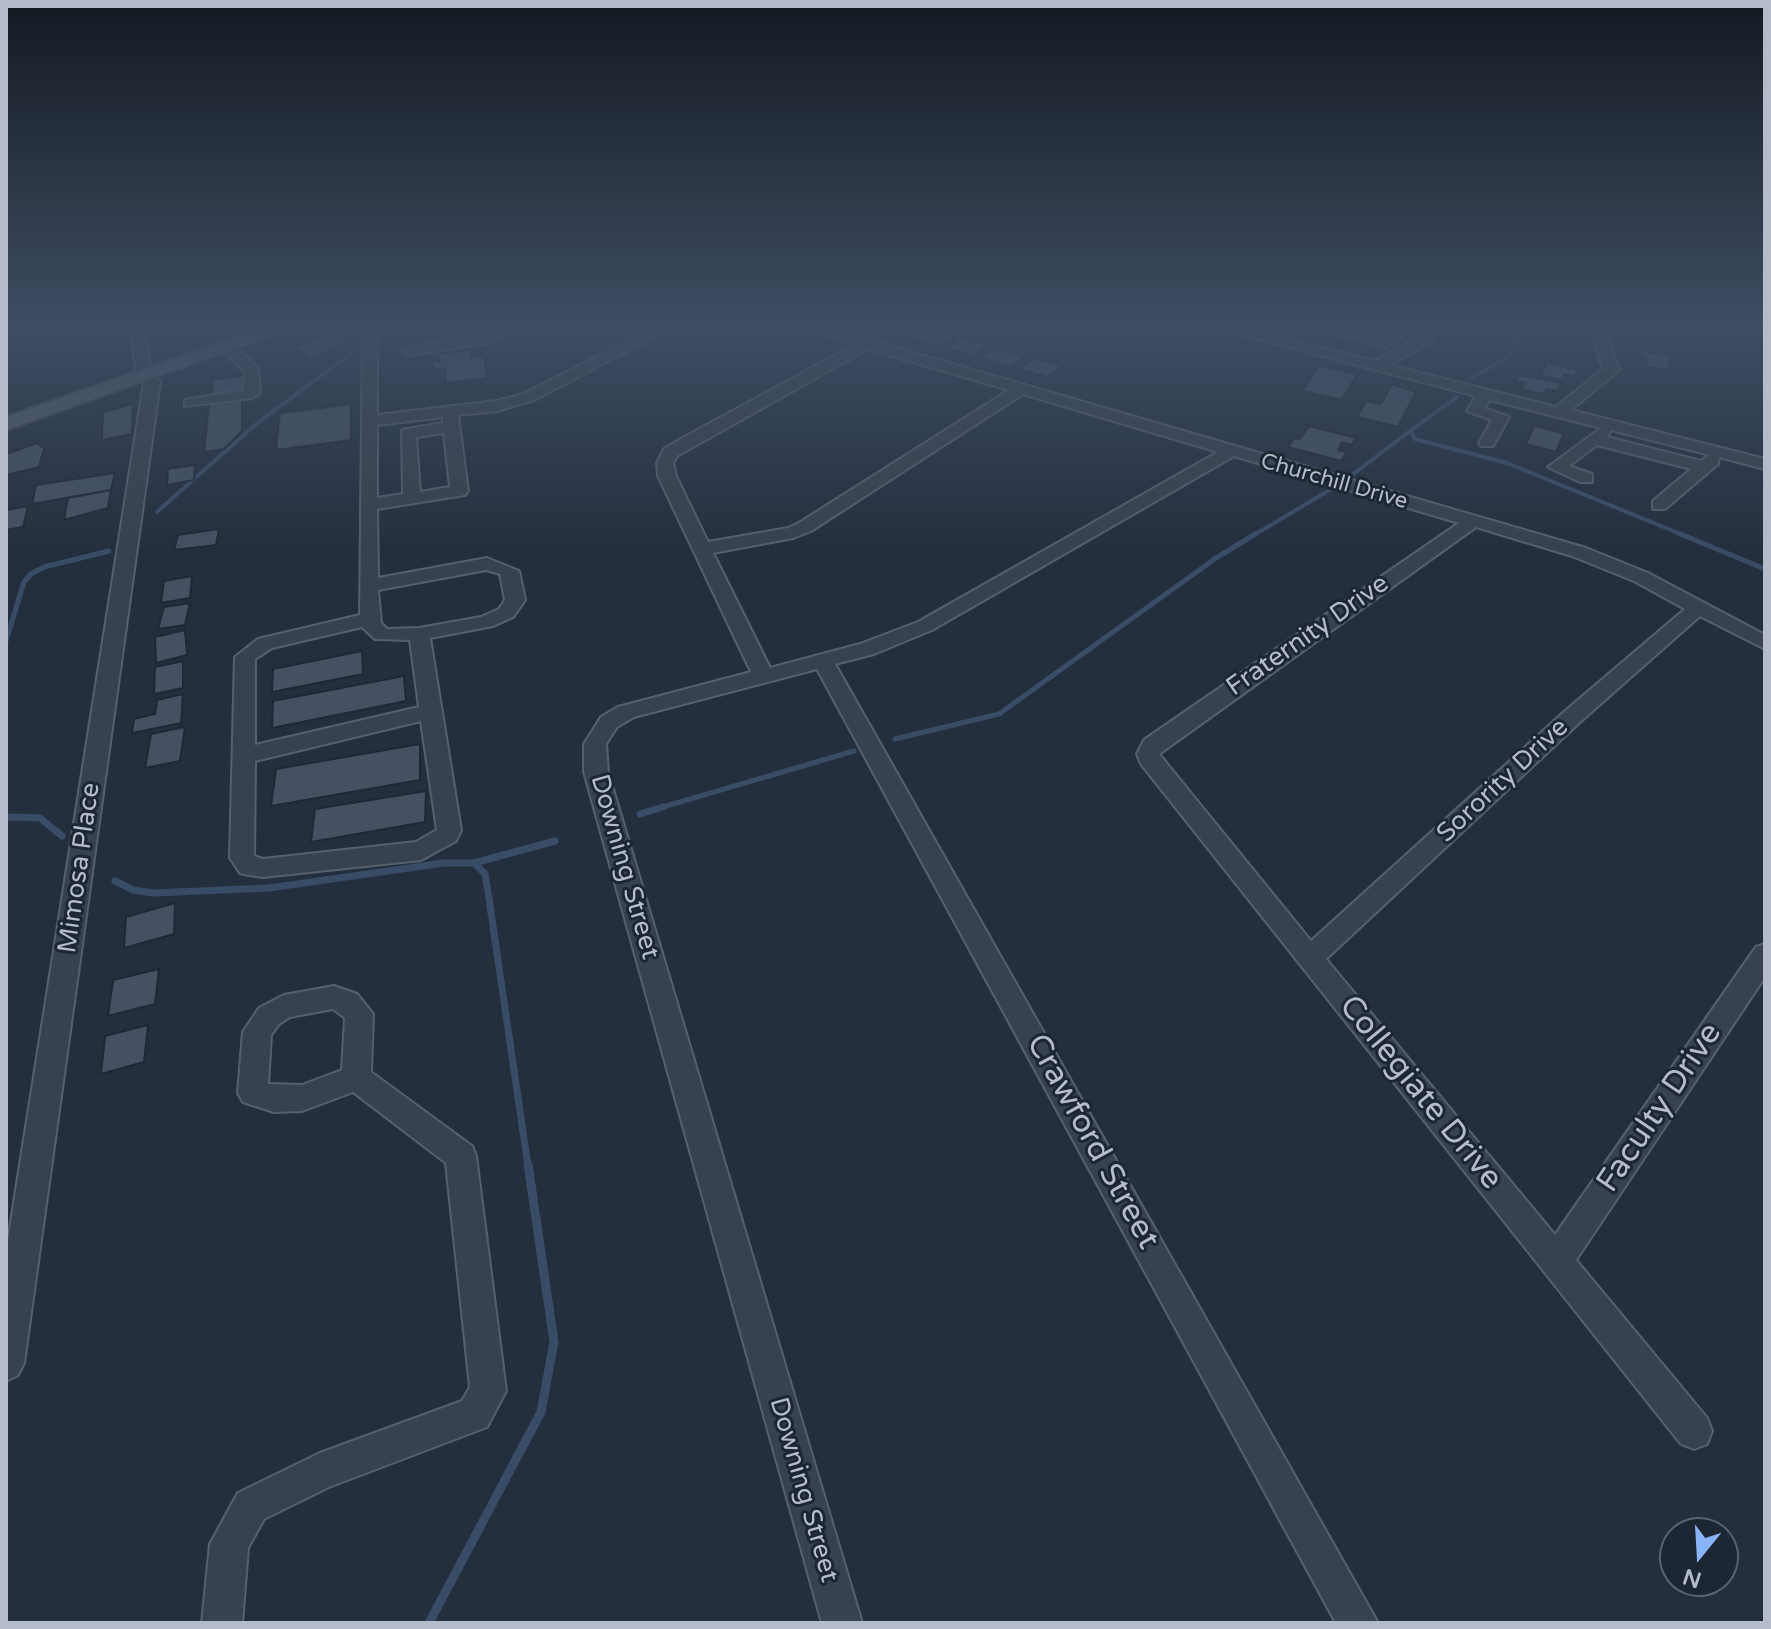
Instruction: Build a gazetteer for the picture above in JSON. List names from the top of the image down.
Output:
{
  "streets": {
    "street": [
      "Churchill Drive",
      "Fraternity Drive",
      "Sorority Drive",
      "Downing Street",
      "Mimosa Place",
      "Collegiate Drive",
      "Faculty Drive",
      "Crawford Street"
    ]
  },
  "crossings": [
    ["Churchill Drive", "Fraternity Drive"],
    ["Churchill Drive", "Sorority Drive"],
    ["Fraternity Drive", "Collegiate Drive"],
    ["Sorority Drive", "Collegiate Drive"],
    ["Collegiate Drive", "Faculty Drive"]
  ],
  "north": "bottom"
}
